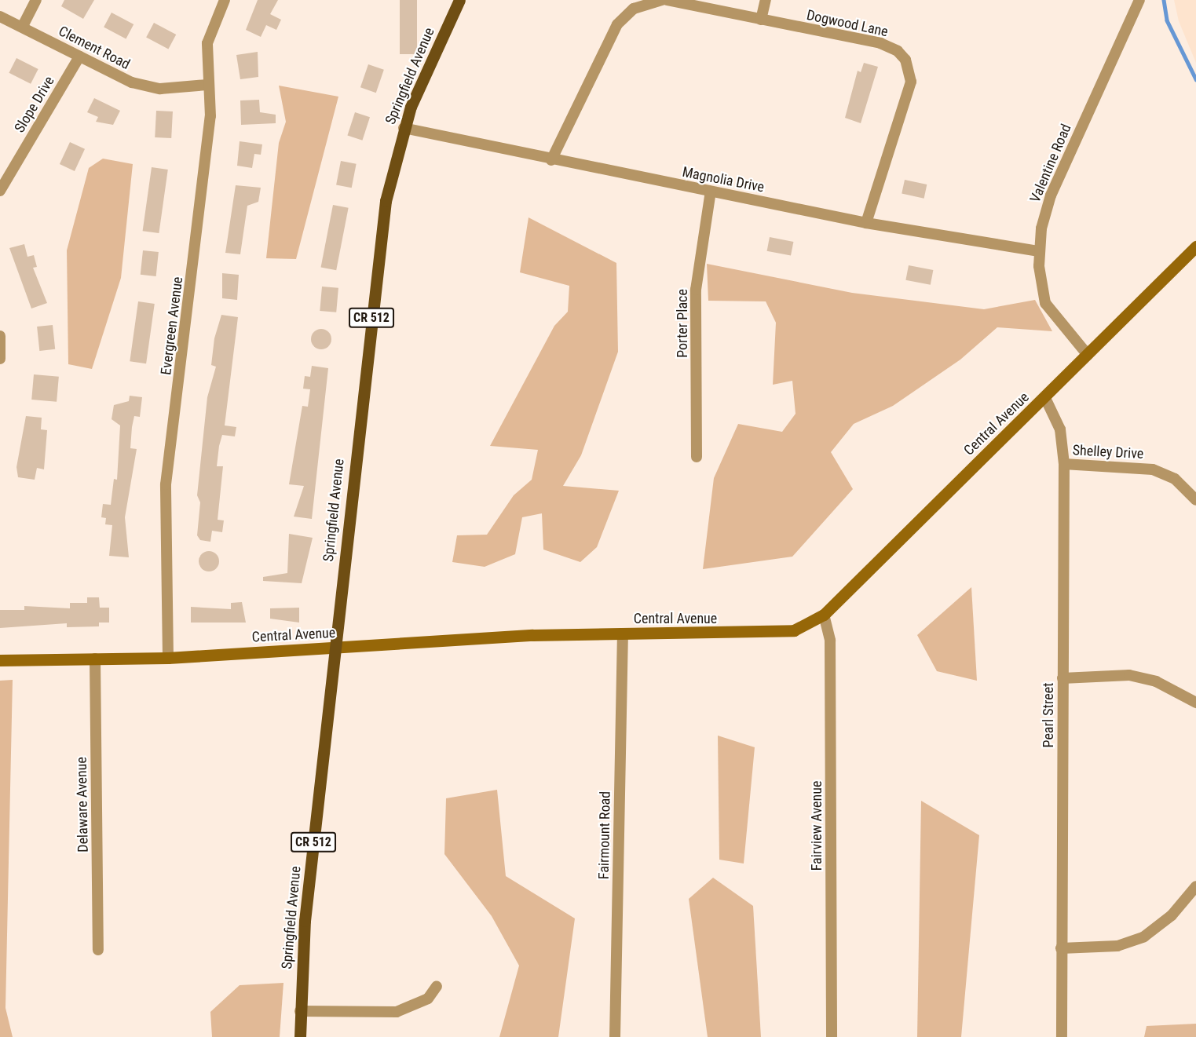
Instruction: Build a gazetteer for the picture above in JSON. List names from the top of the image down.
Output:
{
  "streets": {
    "main road": ["Springfield Avenue", "CR 512"],
    "street": [
      "Dogwood Lane",
      "Clement Road",
      "Slope Drive",
      "Valentine Road",
      "Magnolia Drive",
      "Porter Place",
      "Evergreen Avenue",
      "Central Avenue",
      "Shelley Drive",
      "Pearl Street",
      "Delaware Avenue",
      "Fairview Avenue",
      "Fairmount Road"
    ]
  },
  "crossings": [
    ["Dogwood Lane", "Magnolia Drive"],
    ["Clement Road", "Slope Drive"],
    ["Clement Road", "Evergreen Avenue"],
    ["Springfield Avenue", "Magnolia Drive"],
    ["Springfield Avenue", "Central Avenue"],
    ["Valentine Road", "Magnolia Drive"],
    ["Valentine Road", "Central Avenue"],
    ["Magnolia Drive", "Porter Place"],
    ["Evergreen Avenue", "Central Avenue"],
    ["Central Avenue", "Pearl Street"],
    ["Central Avenue", "Delaware Avenue"],
    ["Central Avenue", "Fairview Avenue"],
    ["Central Avenue", "Fairmount Road"],
    ["Shelley Drive", "Pearl Street"]
  ]
}
